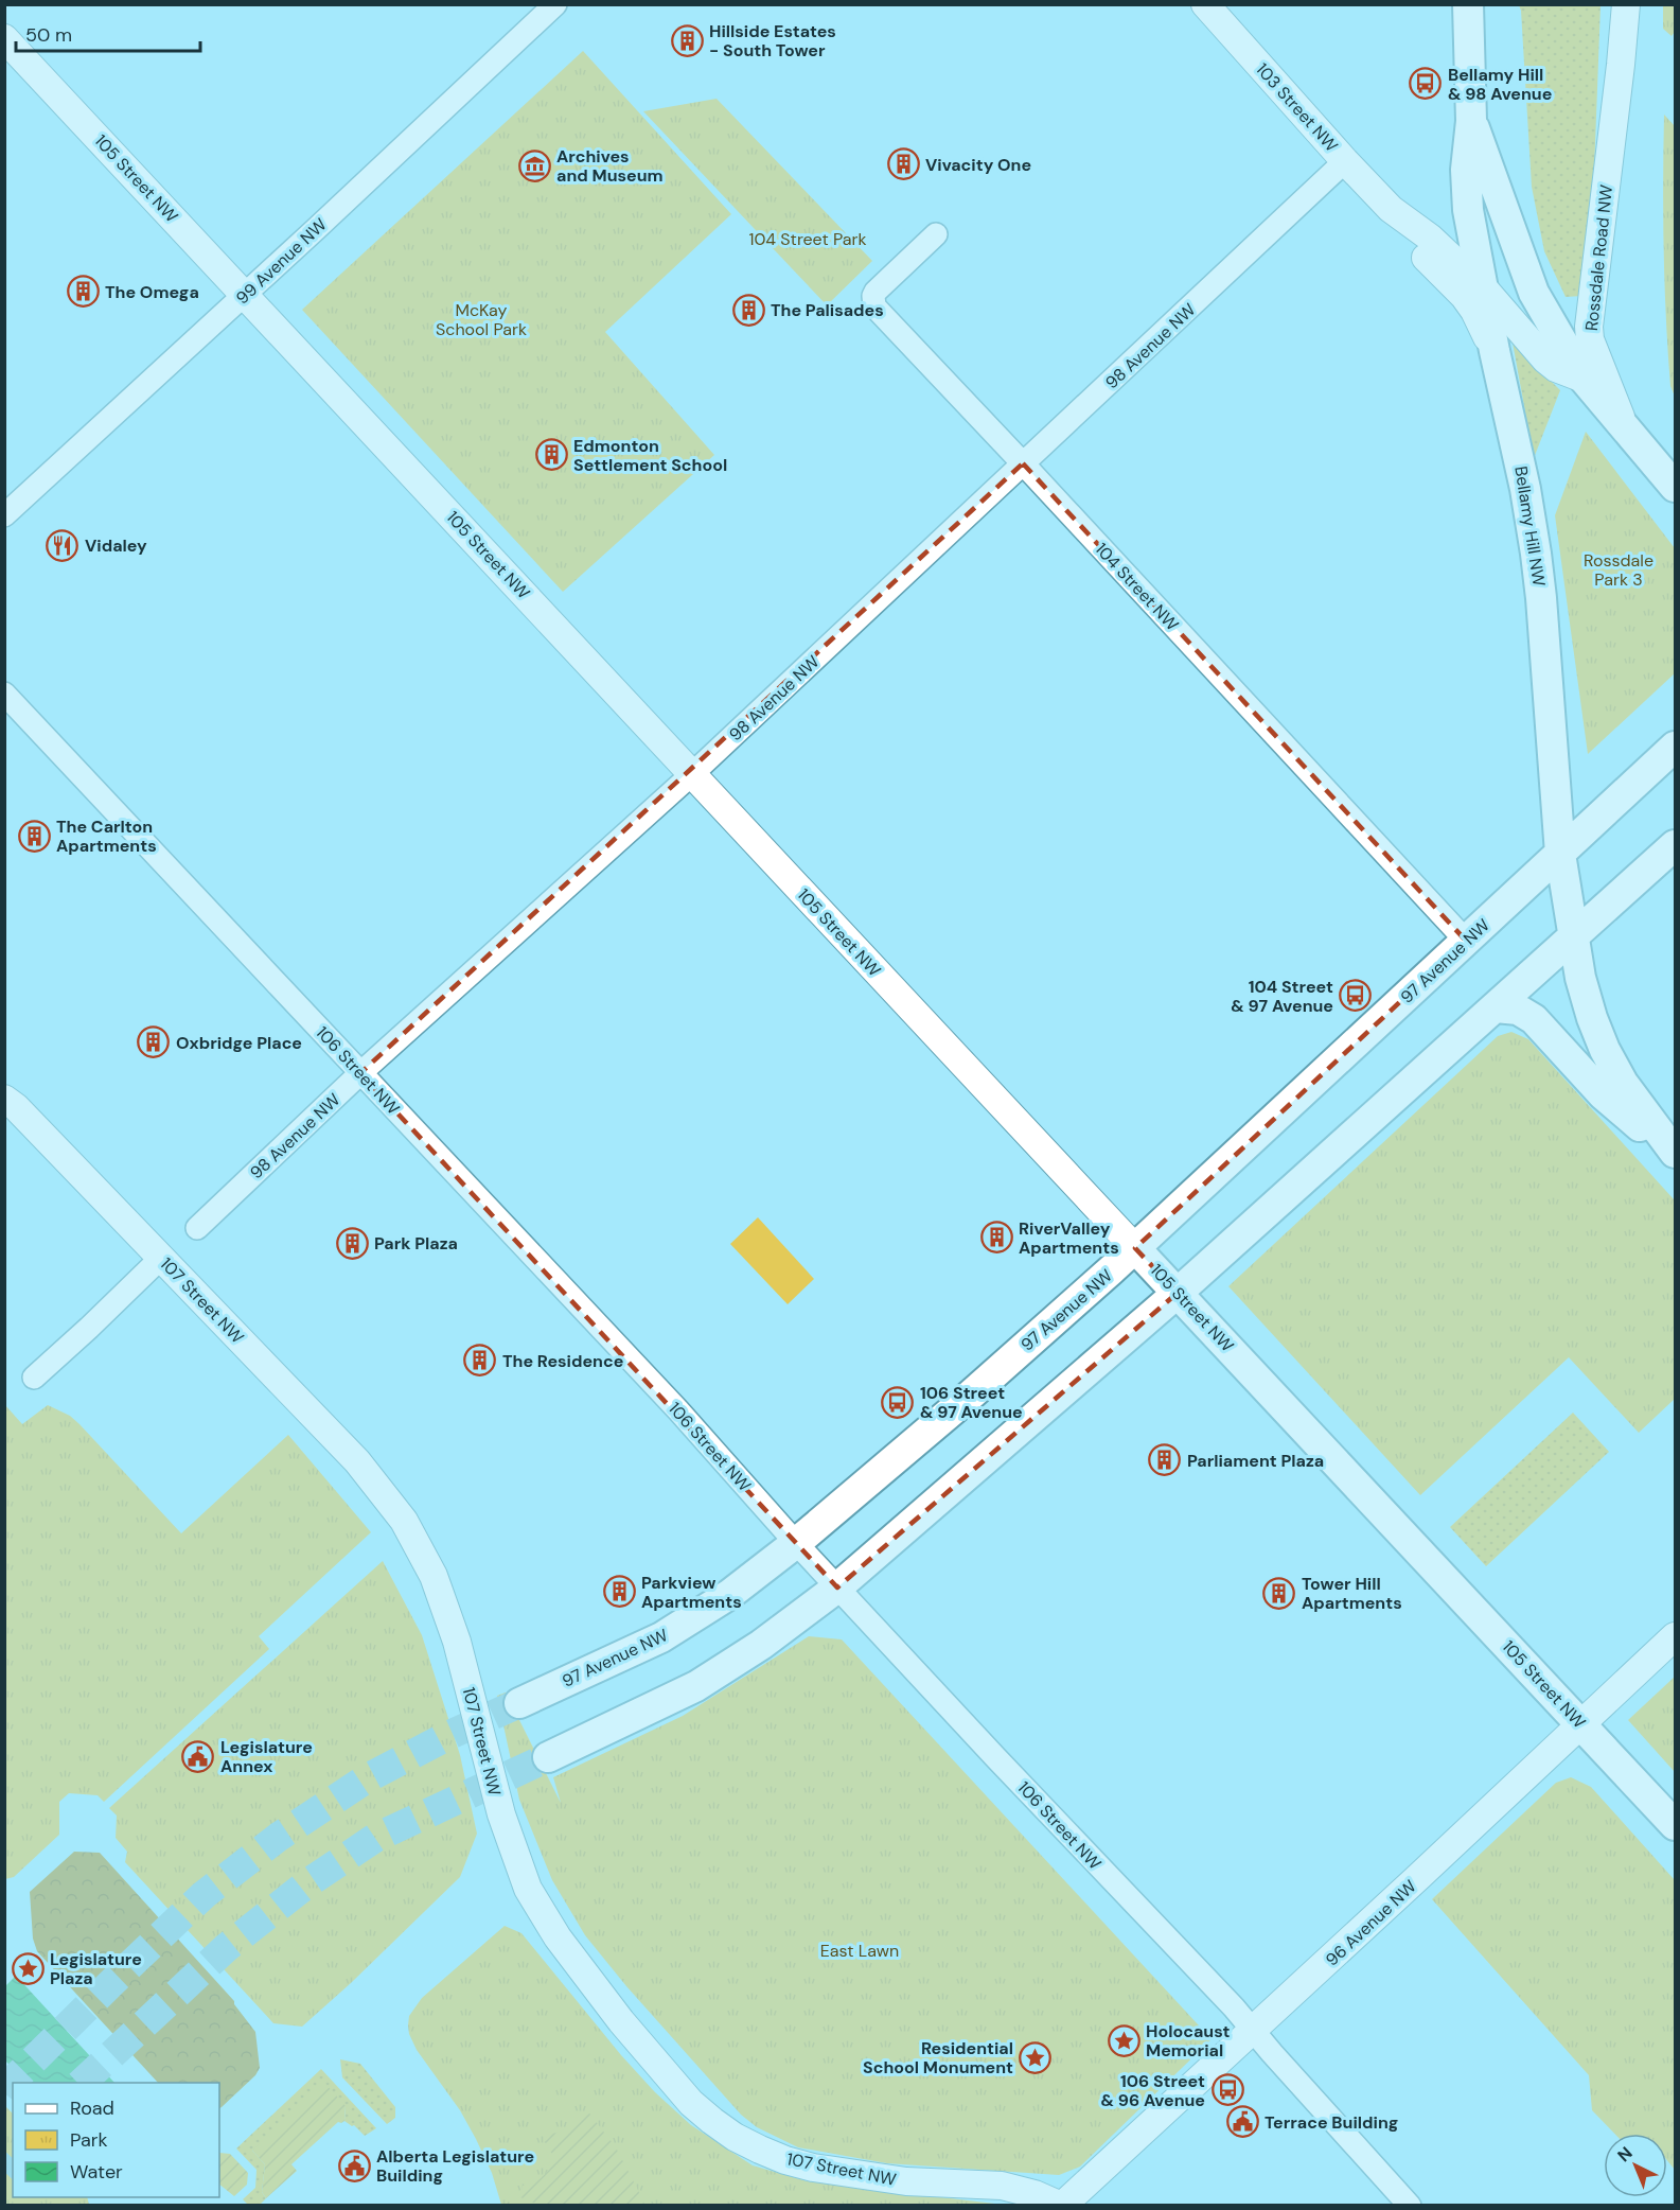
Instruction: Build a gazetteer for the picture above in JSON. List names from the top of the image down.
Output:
{
  "streets": {
    "main road": [
      "105 Street NW",
      "Rossdale Road NW",
      "Bellamy Hill NW",
      "97 Avenue NW"
    ],
    "street": [
      "103 Street NW",
      "99 Avenue NW",
      "98 Avenue NW",
      "104 Street NW",
      "106 Street NW",
      "107 Street NW",
      "96 Avenue NW"
    ]
  },
  "crossings": [
    ["103 Street NW", "98 Avenue NW"],
    ["103 Street NW", "Bellamy Hill NW"],
    ["105 Street NW", "99 Avenue NW"],
    ["105 Street NW", "98 Avenue NW"],
    ["105 Street NW", "97 Avenue NW"],
    ["105 Street NW", "96 Avenue NW"],
    ["Rossdale Road NW", "Bellamy Hill NW"],
    ["98 Avenue NW", "104 Street NW"],
    ["98 Avenue NW", "106 Street NW"],
    ["Bellamy Hill NW", "97 Avenue NW"],
    ["104 Street NW", "97 Avenue NW"],
    ["97 Avenue NW", "106 Street NW"],
    ["106 Street NW", "96 Avenue NW"],
    ["107 Street NW", "96 Avenue NW"]
  ],
  "parks": [
    "104 Street Park",
    "McKay School Park",
    "Rossdale Park 3",
    "East Lawn"
  ],
  "places": {
    "building": [
      "Hillside Estates - South Tower",
      "Vivacity One",
      "The Omega",
      "The Palisades",
      "Edmonton Settlement School",
      "The Carlton Apartments",
      "Oxbridge Place",
      "RiverValley Apartments",
      "Park Plaza",
      "The Residence",
      "Parliament Plaza",
      "Parkview Apartments",
      "Tower Hill Apartments"
    ],
    "bus stop": [
      "Bellamy Hill & 98 Avenue",
      "104 Street & 97 Avenue",
      "106 Street & 97 Avenue",
      "106 Street & 96 Avenue"
    ],
    "museum": ["Archives and Museum"],
    "restaurant": ["Vidaley"],
    "public building": ["Legislature Annex", "Terrace Building", "Alberta Legislature Building"],
    "place": ["Legislature Plaza", "Holocaust Memorial", "Residential School Monument"]
  },
  "legend": ["Road", "Park", "Water"],
  "scale_bar": "50 m",
  "north": "top left"
}
